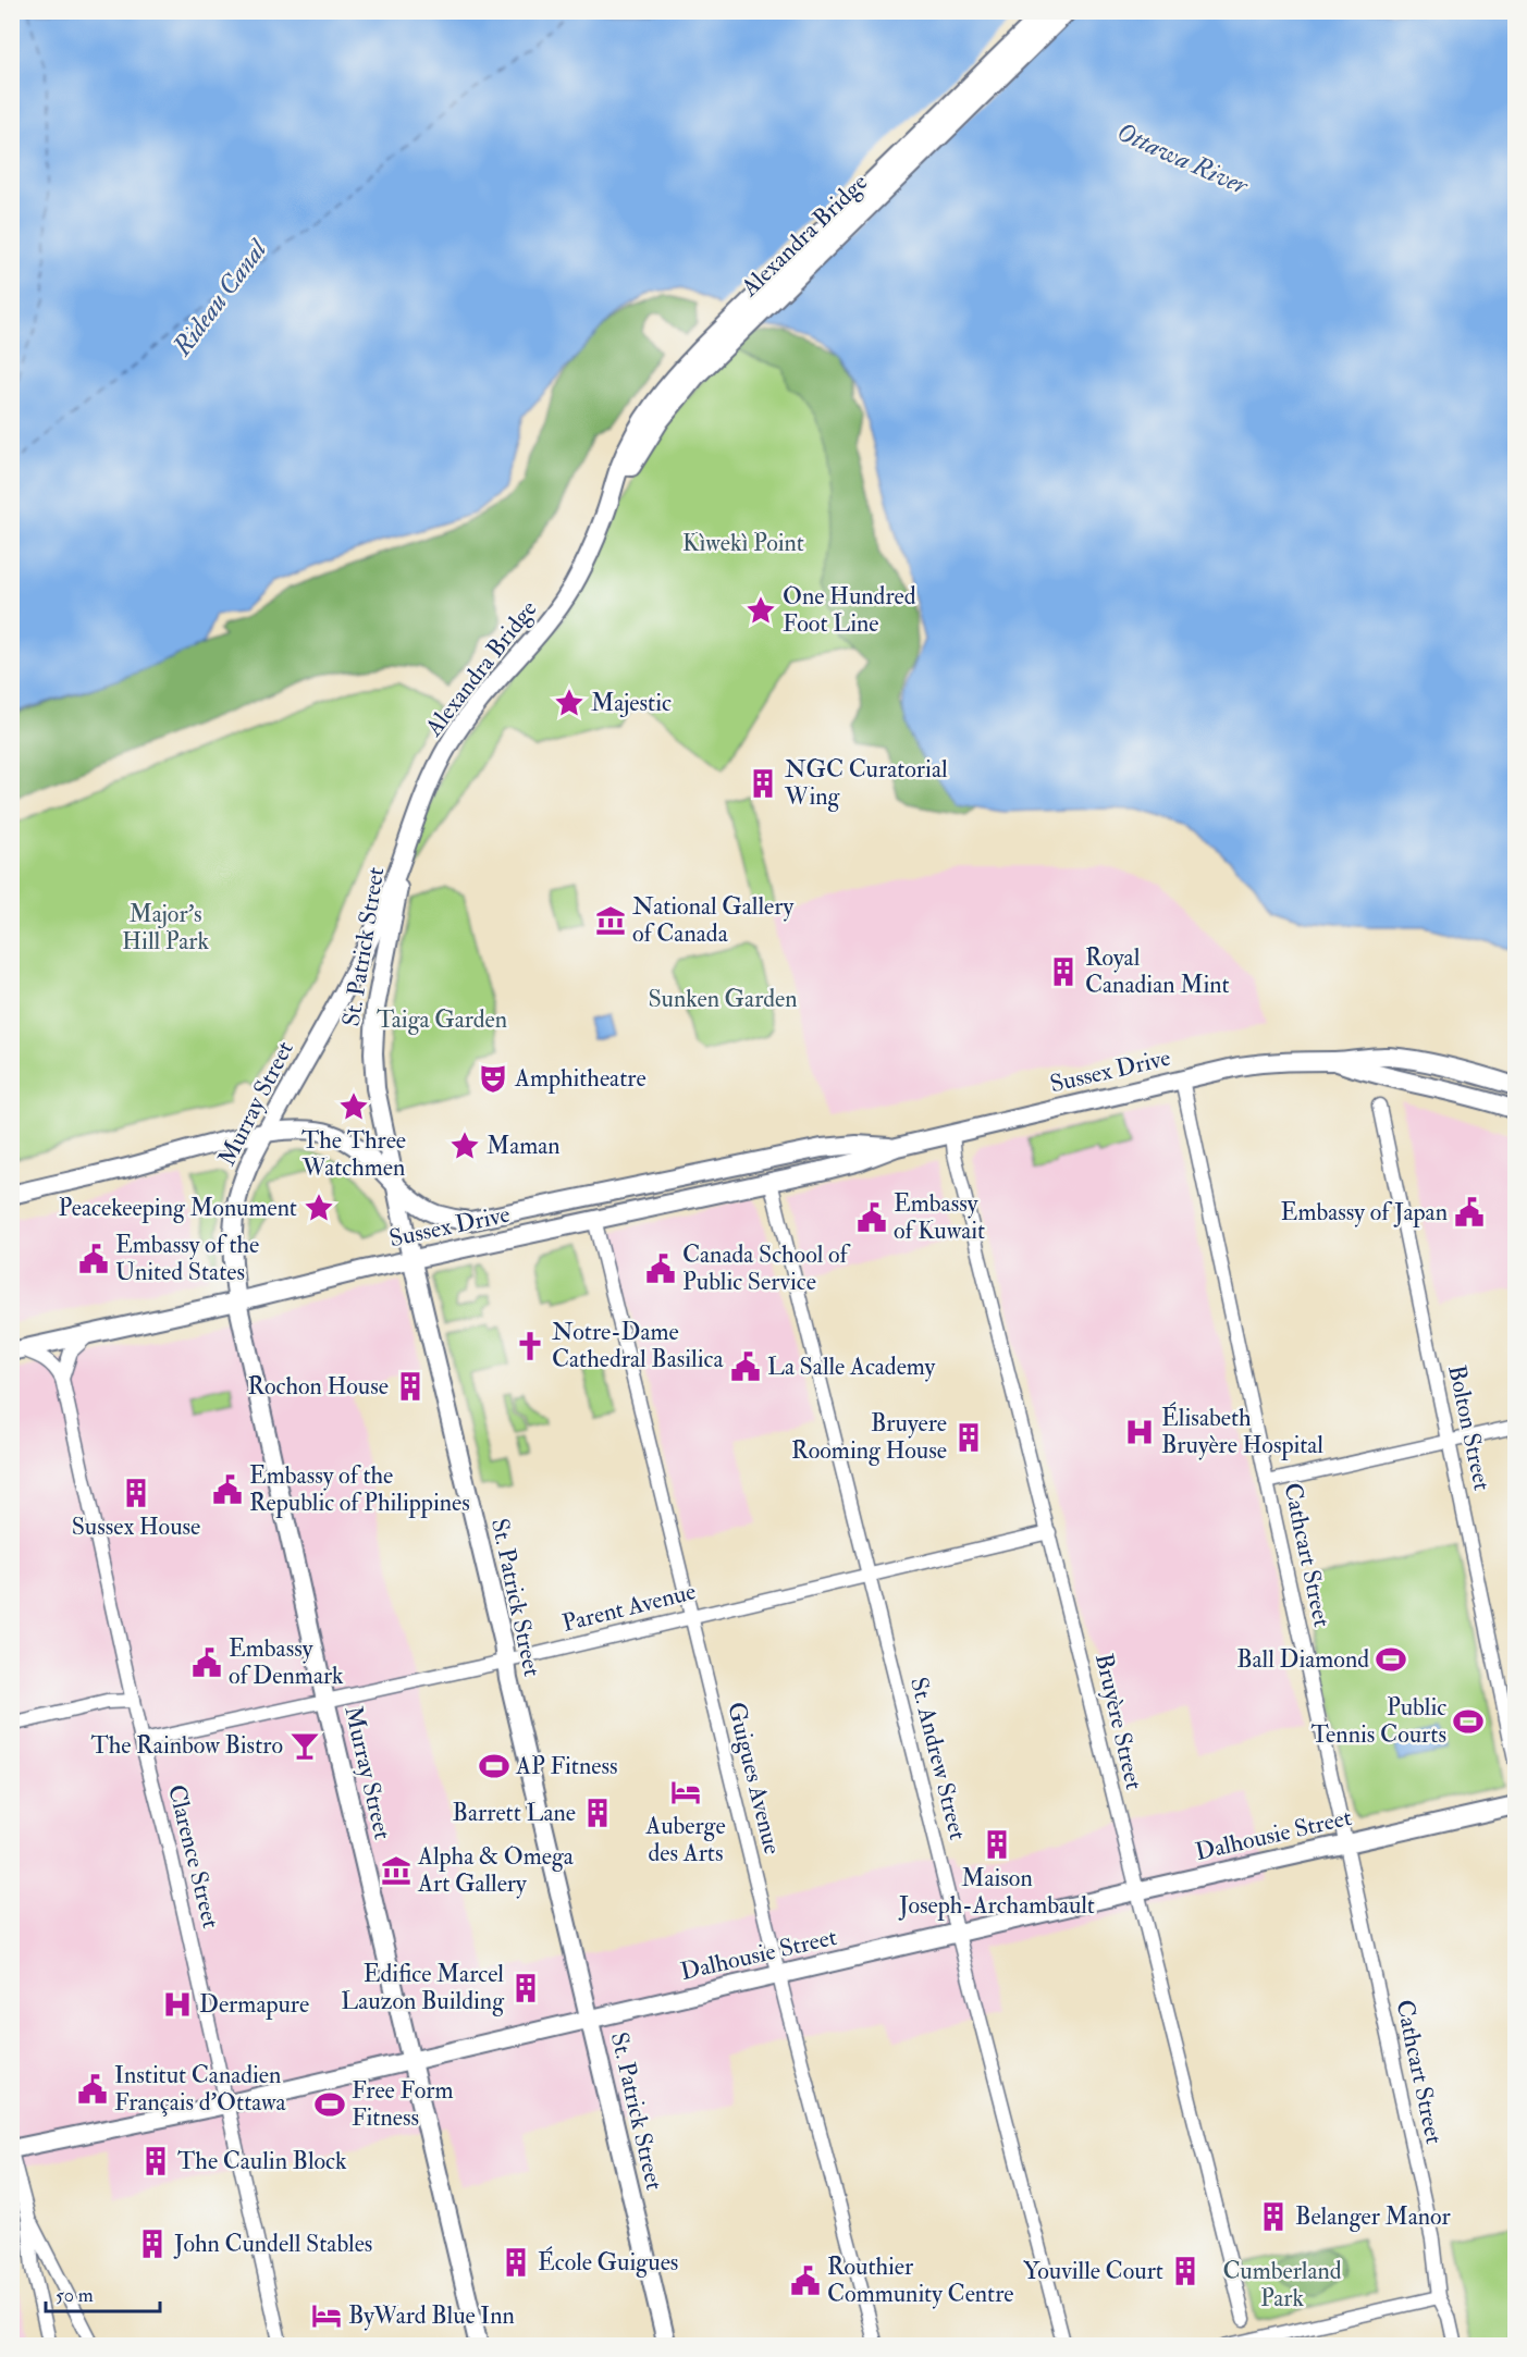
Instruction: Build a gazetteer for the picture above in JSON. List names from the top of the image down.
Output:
{
  "streets": {
    "main road": [
      "Alexandra Bridge",
      "St. Patrick Street",
      "Sussex Drive",
      "Murray Street",
      "Dalhousie Street"
    ],
    "street": [
      "Bolton Street",
      "Cathcart Street",
      "Parent Avenue",
      "Bruyère Street",
      "St. Andrew Street",
      "Guigues Avenue",
      "Clarence Street"
    ]
  },
  "crossings": [
    ["Alexandra Bridge", "St. Patrick Street"],
    ["Alexandra Bridge", "Murray Street"],
    ["St. Patrick Street", "Sussex Drive"],
    ["St. Patrick Street", "Murray Street"],
    ["St. Patrick Street", "Parent Avenue"],
    ["St. Patrick Street", "Dalhousie Street"],
    ["Sussex Drive", "Murray Street"],
    ["Sussex Drive", "Cathcart Street"],
    ["Sussex Drive", "Bruyère Street"],
    ["Sussex Drive", "St. Andrew Street"],
    ["Sussex Drive", "Guigues Avenue"],
    ["Murray Street", "Parent Avenue"],
    ["Murray Street", "Dalhousie Street"],
    ["Cathcart Street", "Dalhousie Street"],
    ["Parent Avenue", "Bruyère Street"],
    ["Parent Avenue", "St. Andrew Street"],
    ["Parent Avenue", "Guigues Avenue"],
    ["Parent Avenue", "Clarence Street"],
    ["Bruyère Street", "Dalhousie Street"],
    ["St. Andrew Street", "Dalhousie Street"],
    ["Guigues Avenue", "Dalhousie Street"],
    ["Dalhousie Street", "Clarence Street"]
  ],
  "water": ["Ottawa River", "Rideau Canal"],
  "parks": [
    "Kìwekì Point",
    "Major's Hill Park",
    "Sunken Garden",
    "Taiga Garden",
    "Cumberland Park"
  ],
  "places": {
    "place": [
      "One Hundred Foot Line",
      "Majestic",
      "The Three Watchmen",
      "Maman",
      "Peacekeeping Monument"
    ],
    "building": [
      "NGC Curatorial Wing",
      "Royal Canadian Mint",
      "Rochon House",
      "Bruyere Rooming House",
      "Sussex House",
      "Barrett Lane",
      "Maison Joseph-Archambault",
      "Edifice Marcel Lauzon Building",
      "The Caulin Block",
      "Belanger Manor",
      "John Cundell Stables",
      "École Guigues",
      "Youville Court"
    ],
    "museum": ["National Gallery of Canada", "Alpha & Omega Art Gallery"],
    "theatre": ["Amphitheatre"],
    "public building": [
      "Embassy of Japan",
      "Embassy of Kuwait",
      "Embassy of the United States",
      "Canada School of Public Service",
      "La Salle Academy",
      "Embassy of the Republic of Philippines",
      "Embassy of Denmark",
      "Institut Canadien Français d'Ottawa",
      "Routhier Community Centre"
    ],
    "church": ["Notre-Dame Cathedral Basilica"],
    "hospital": ["Élisabeth Bruyère Hospital", "Dermapure"],
    "sports": [
      "Ball Diamond",
      "Public Tennis Courts",
      "AP Fitness",
      "Free Form Fitness"
    ],
    "bar": ["The Rainbow Bistro"],
    "hotel": ["Auberge des Arts", "ByWard Blue Inn"]
  },
  "scale_bar": "50 m"
}
